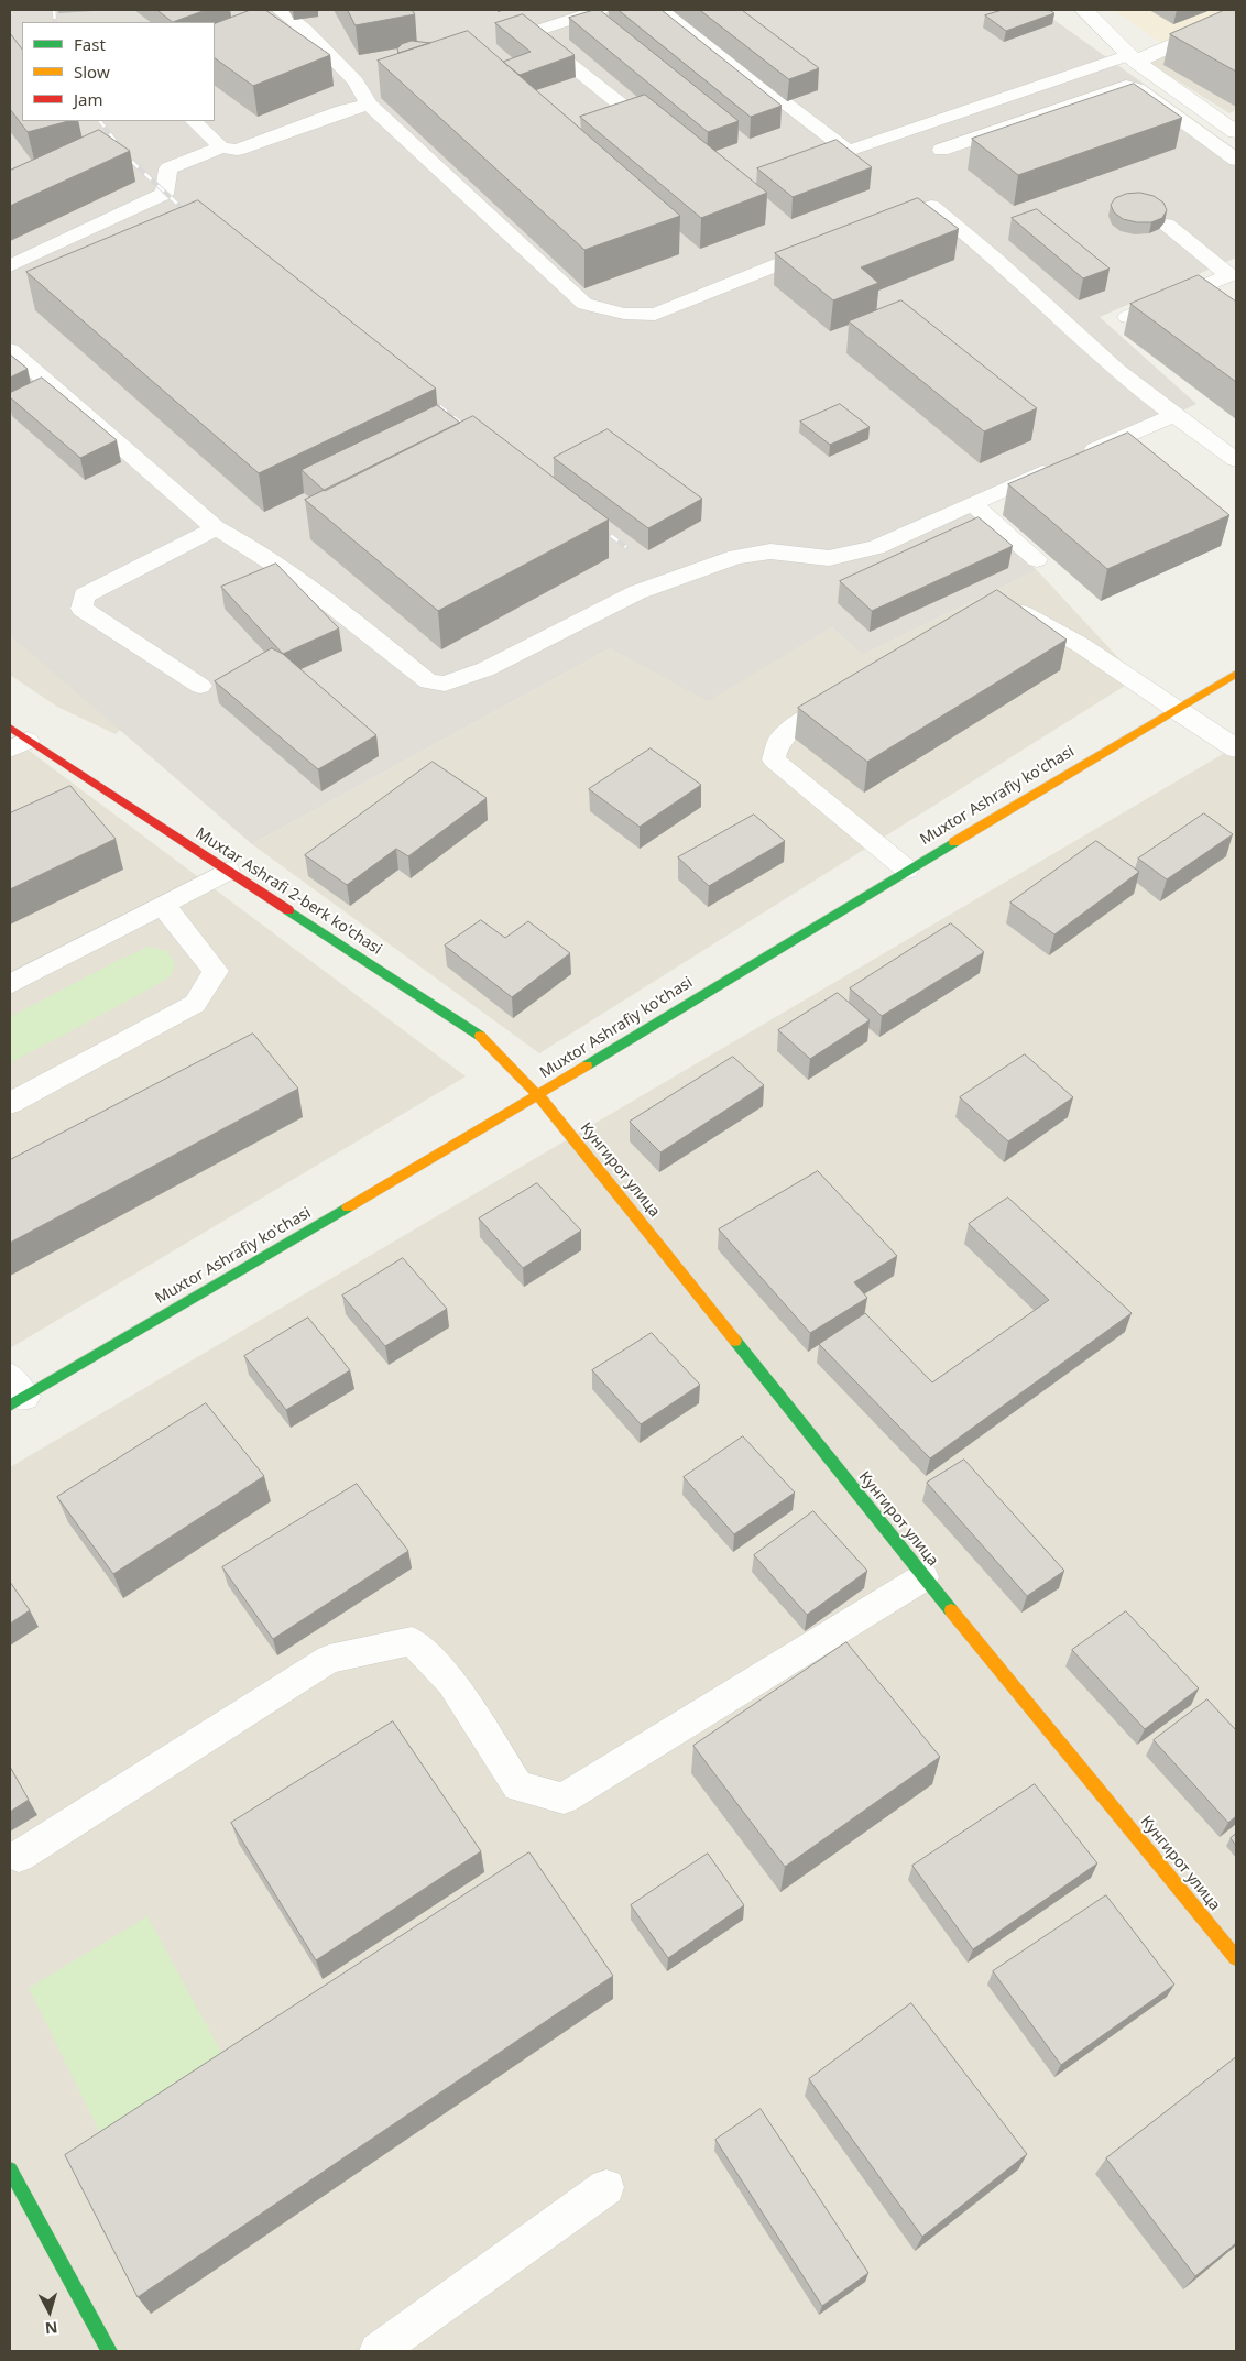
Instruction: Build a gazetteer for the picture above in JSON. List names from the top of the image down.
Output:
{
  "streets": {
    "street": ["Muxtor Ashrafiy ko'chasi", "Muxtar Ashrafi 2-berk ko'chasi", "Кунгирот улица"]
  },
  "crossings": [
    ["Muxtor Ashrafiy ko'chasi", "Muxtar Ashrafi 2-berk ko'chasi"],
    ["Muxtor Ashrafiy ko'chasi", "Кунгирот улица"],
    ["Muxtar Ashrafi 2-berk ko'chasi", "Кунгирот улица"]
  ],
  "legend": ["Fast", "Slow", "Jam"],
  "north": "bottom"
}
